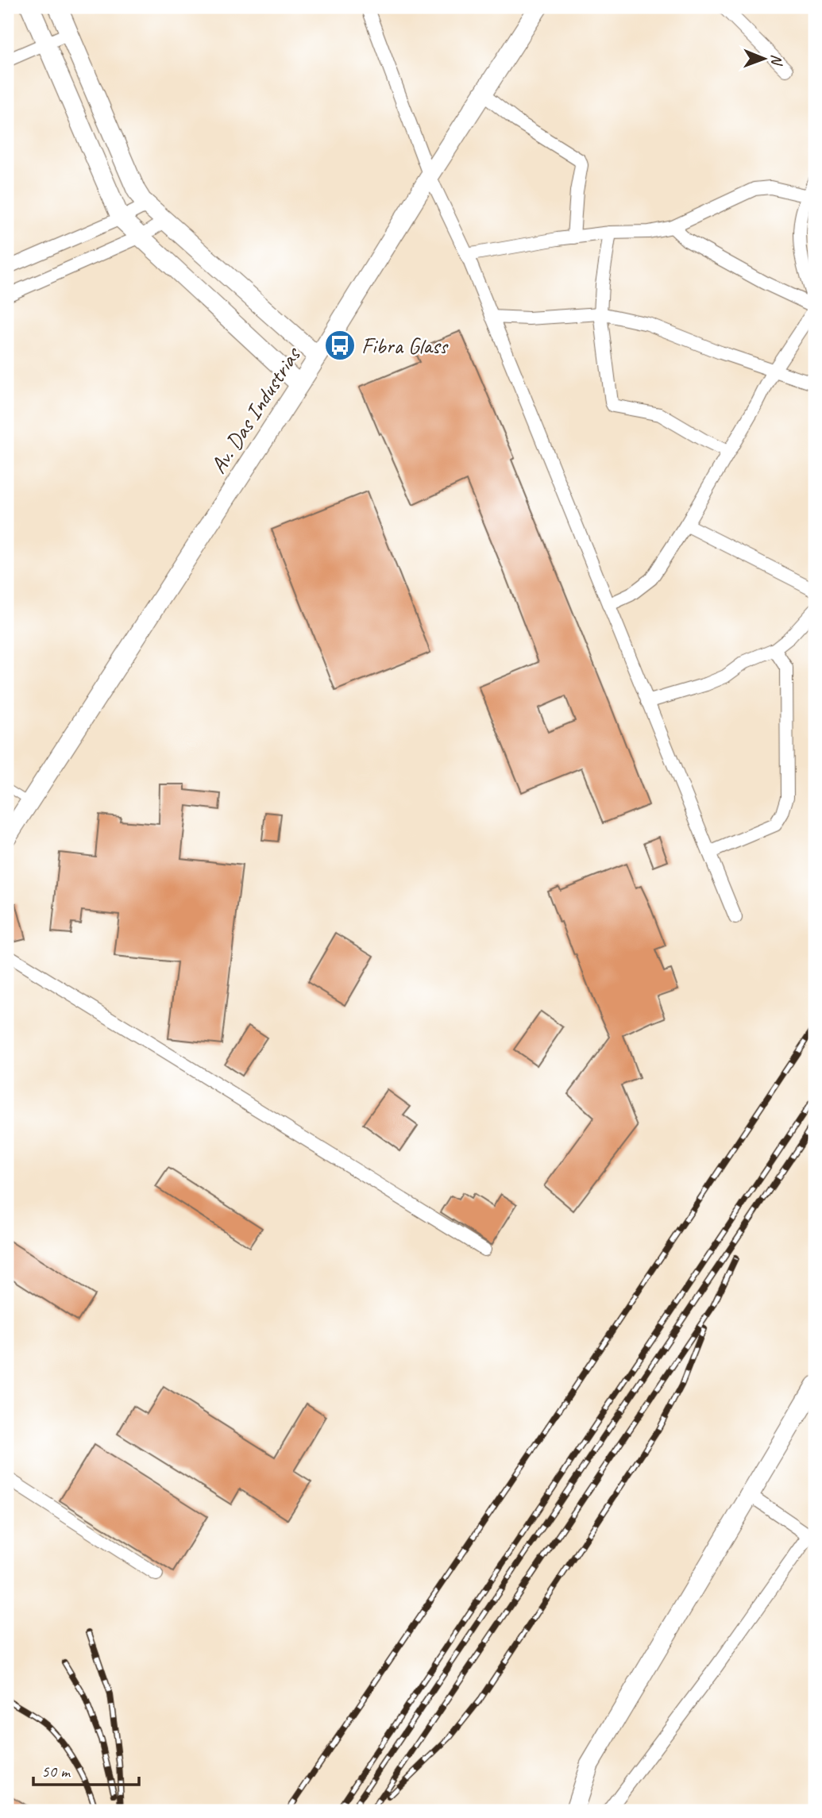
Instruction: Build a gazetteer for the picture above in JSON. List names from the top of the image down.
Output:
{
  "streets": {
    "street": ["Av. Das Industrias"]
  },
  "places": {
    "bus stop": ["Fibra Glass"]
  },
  "scale_bar": "50 m",
  "north": "right"
}
